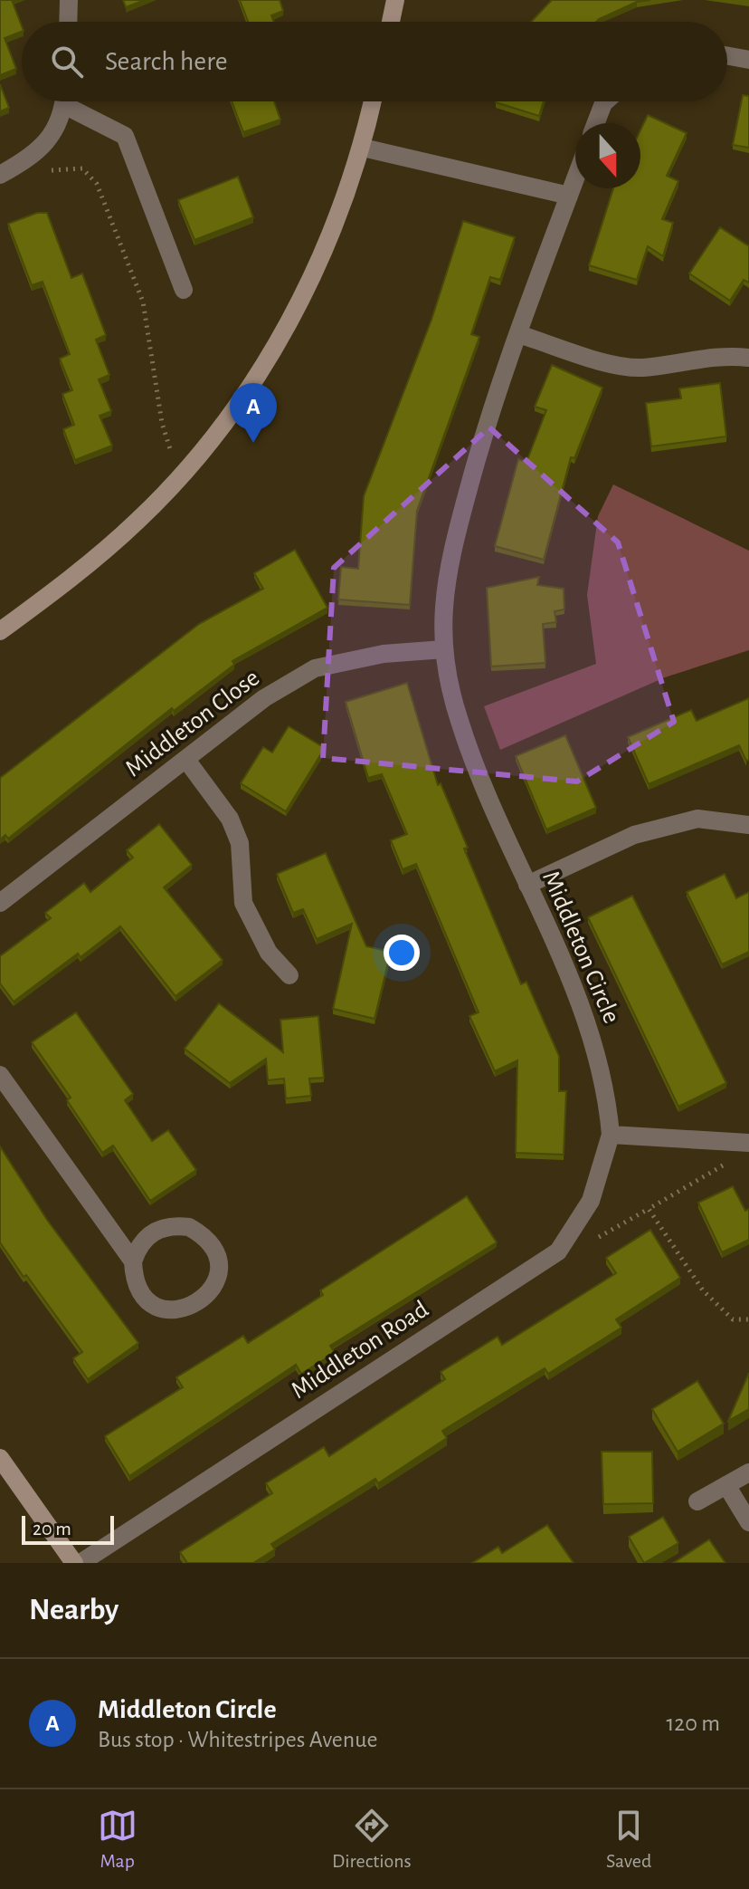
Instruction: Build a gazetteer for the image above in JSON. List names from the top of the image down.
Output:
{
  "streets": {
    "street": ["Middleton Close", "Middleton Circle", "Middleton Road"]
  },
  "crossings": [
    ["Middleton Close", "Middleton Circle"],
    ["Middleton Circle", "Middleton Road"]
  ],
  "scale_bar": "20 m",
  "north": "bottom",
  "page": {
    "search": "Search here",
    "pins": "A",
    "scale": "20 m",
    "heading": "Nearby",
    "list": [
      {
        "mark": "A",
        "name": "Middleton Circle",
        "note": "Bus stop · Whitestripes Avenue",
        "value": "120 m"
      }
    ],
    "nav": ["Map", "Directions", "Saved"]
  }
}
